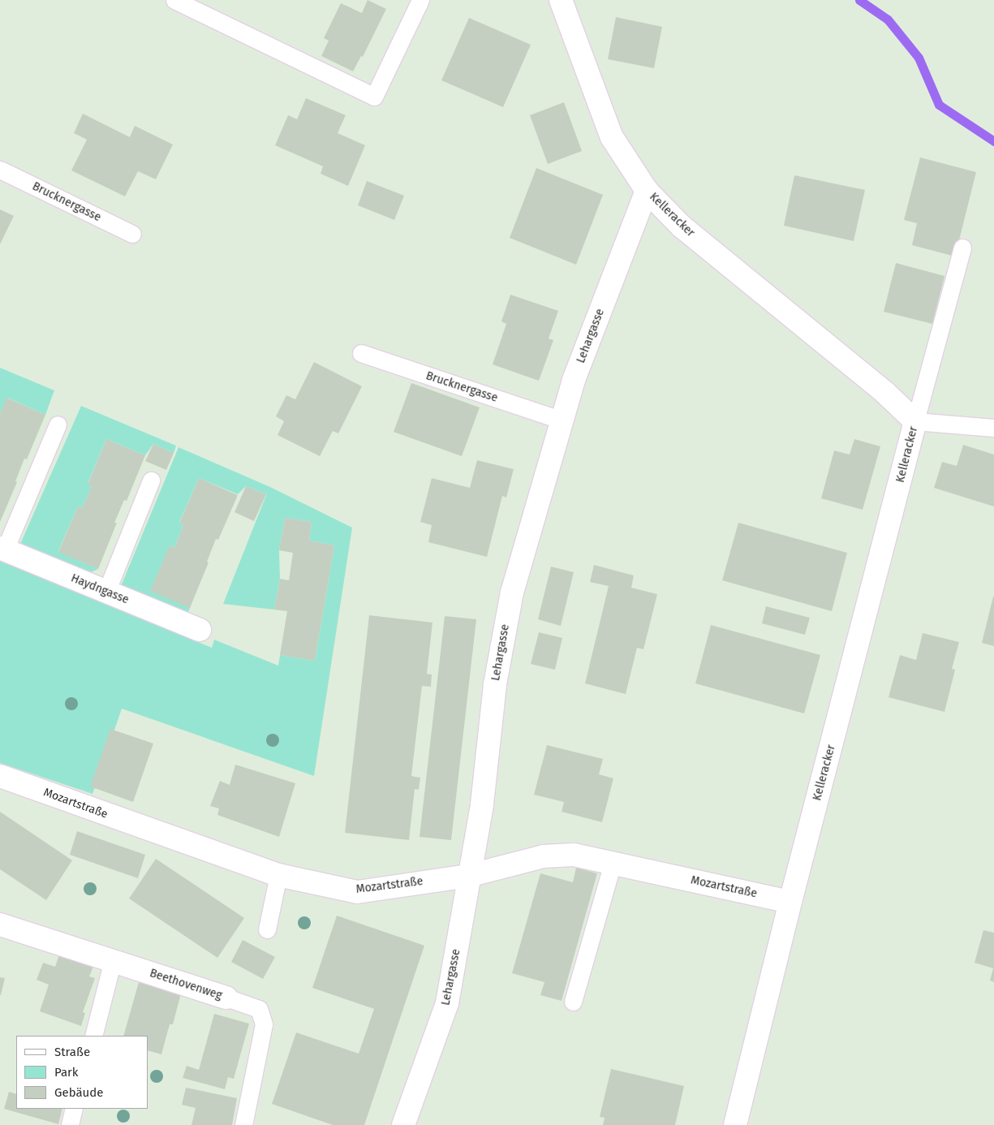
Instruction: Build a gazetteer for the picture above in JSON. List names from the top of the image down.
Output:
{
  "streets": {
    "street": [
      "Kelleracker",
      "Lehargasse",
      "Haydngasse",
      "Mozartstraße",
      "Beethovenweg"
    ],
    "lane": ["Brucknergasse"]
  },
  "crossings": [
    ["Brucknergasse", "Lehargasse"],
    ["Kelleracker", "Lehargasse"],
    ["Kelleracker", "Mozartstraße"],
    ["Lehargasse", "Mozartstraße"]
  ],
  "legend": ["Straße", "Park", "Gebäude"]
}
